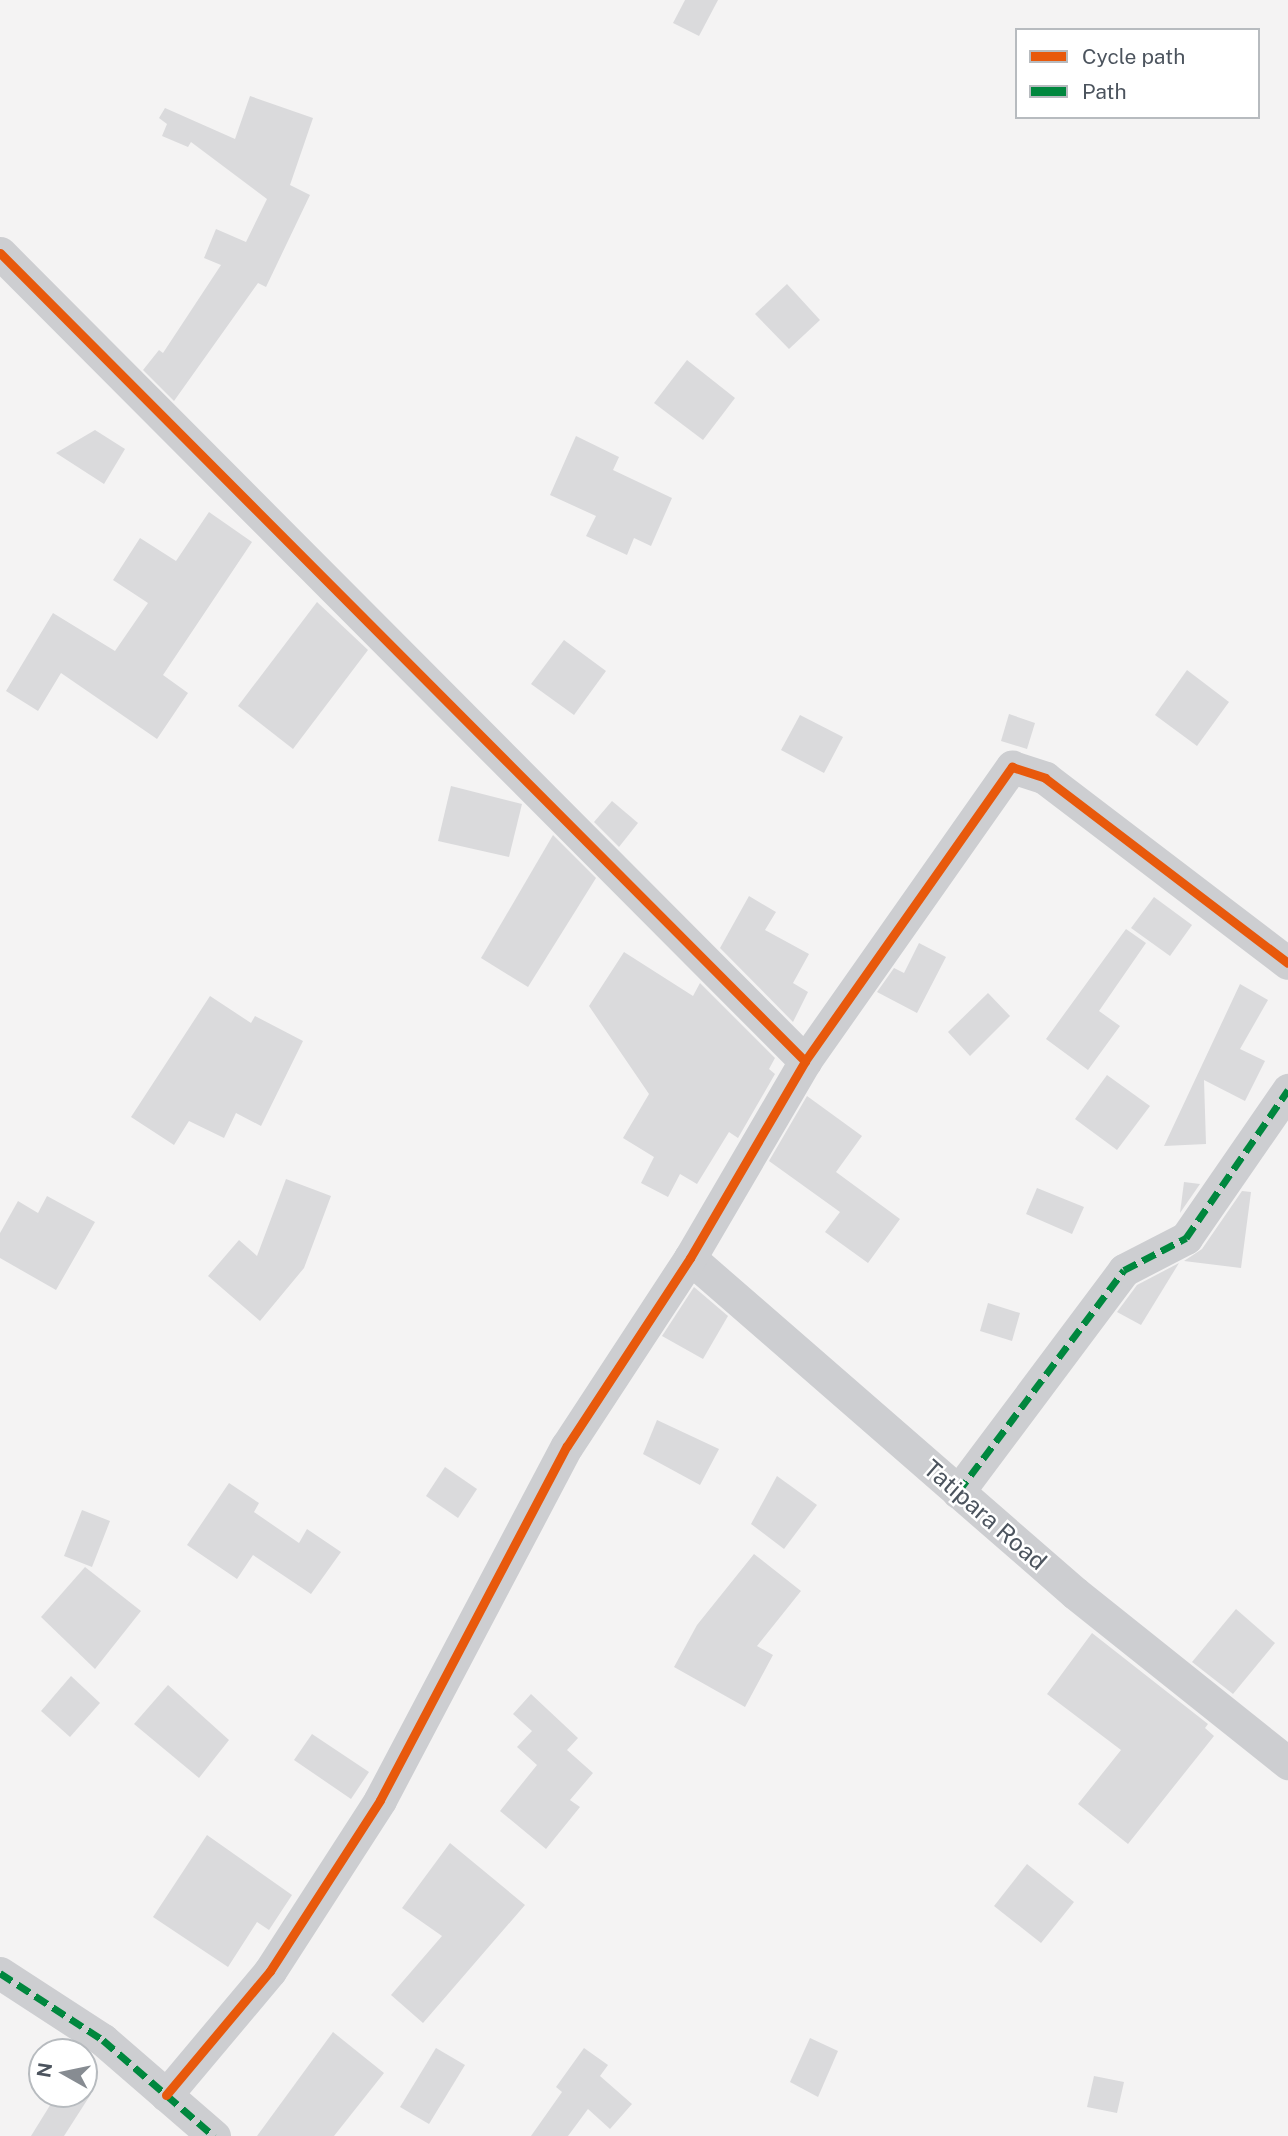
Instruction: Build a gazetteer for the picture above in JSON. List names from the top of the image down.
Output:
{
  "streets": {
    "street": ["Tatipara Road"]
  },
  "legend": ["Cycle path", "Path"],
  "north": "left"
}
